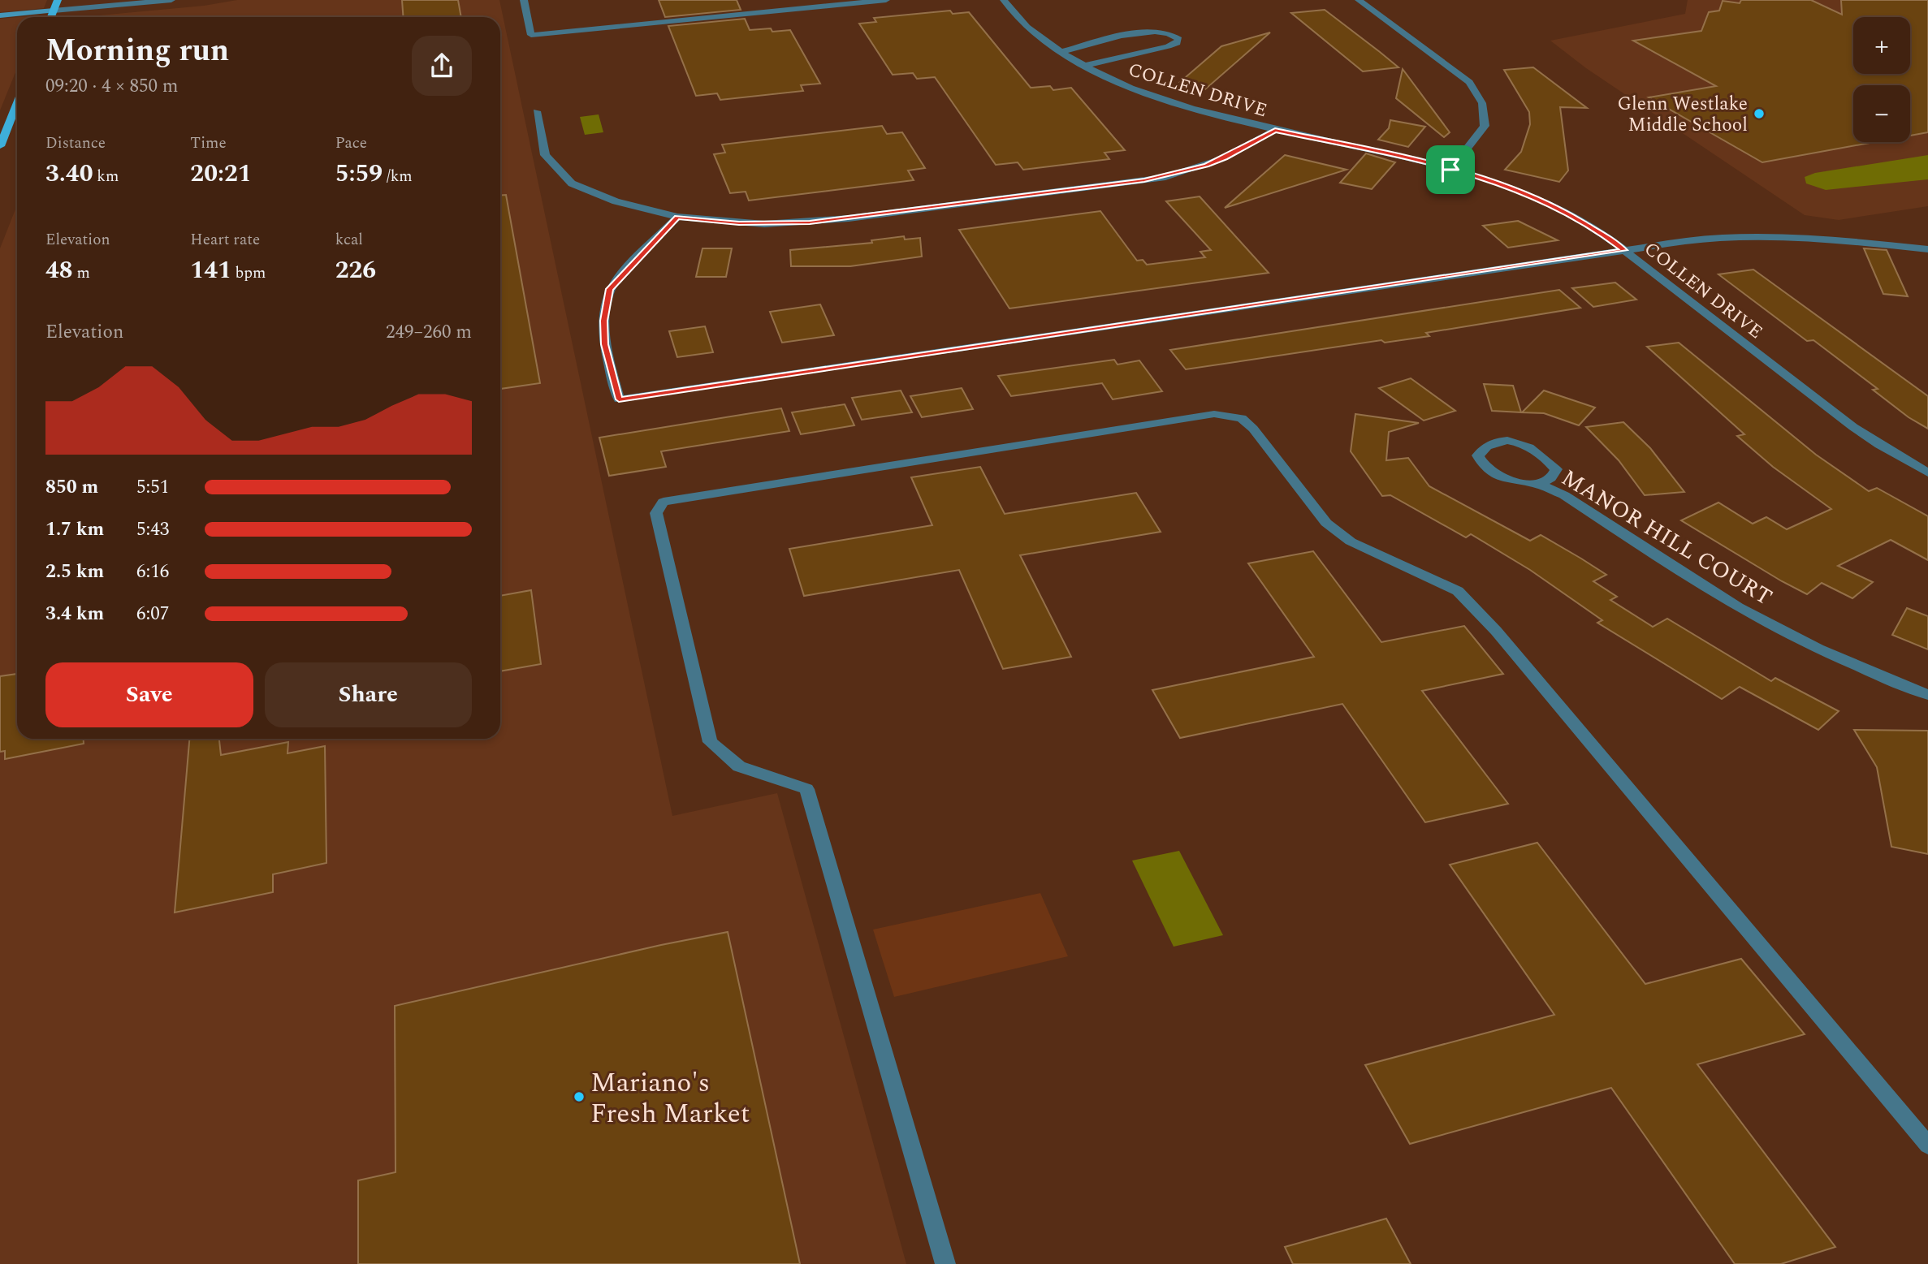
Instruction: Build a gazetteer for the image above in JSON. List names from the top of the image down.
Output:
{
  "streets": {
    "street": ["COLLEN DRIVE", "MANOR HILL COURT"]
  },
  "places": ["Glenn Westlake Middle School", "Mariano's Fresh Market"],
  "page": {
    "map_buttons": ["+", "−"],
    "heading": ["Morning run", "09:20 · 4 × 850 m"],
    "stats": [
      ["Distance", "3.40 km"],
      ["Time", "20:21"],
      ["Pace", "5:59 /km"],
      ["Elevation", "48 m"],
      ["Heart rate", "141 bpm"],
      ["kcal", "226"]
    ],
    "chart": ["Elevation", "249–260 m"],
    "list": [
      {
        "name": "850 m",
        "note": "5:51"
      },
      {
        "name": "1.7 km",
        "note": "5:43"
      },
      {
        "name": "2.5 km",
        "note": "6:16"
      },
      {
        "name": "3.4 km",
        "note": "6:07"
      }
    ],
    "buttons": ["Save", "Share"]
  }
}
